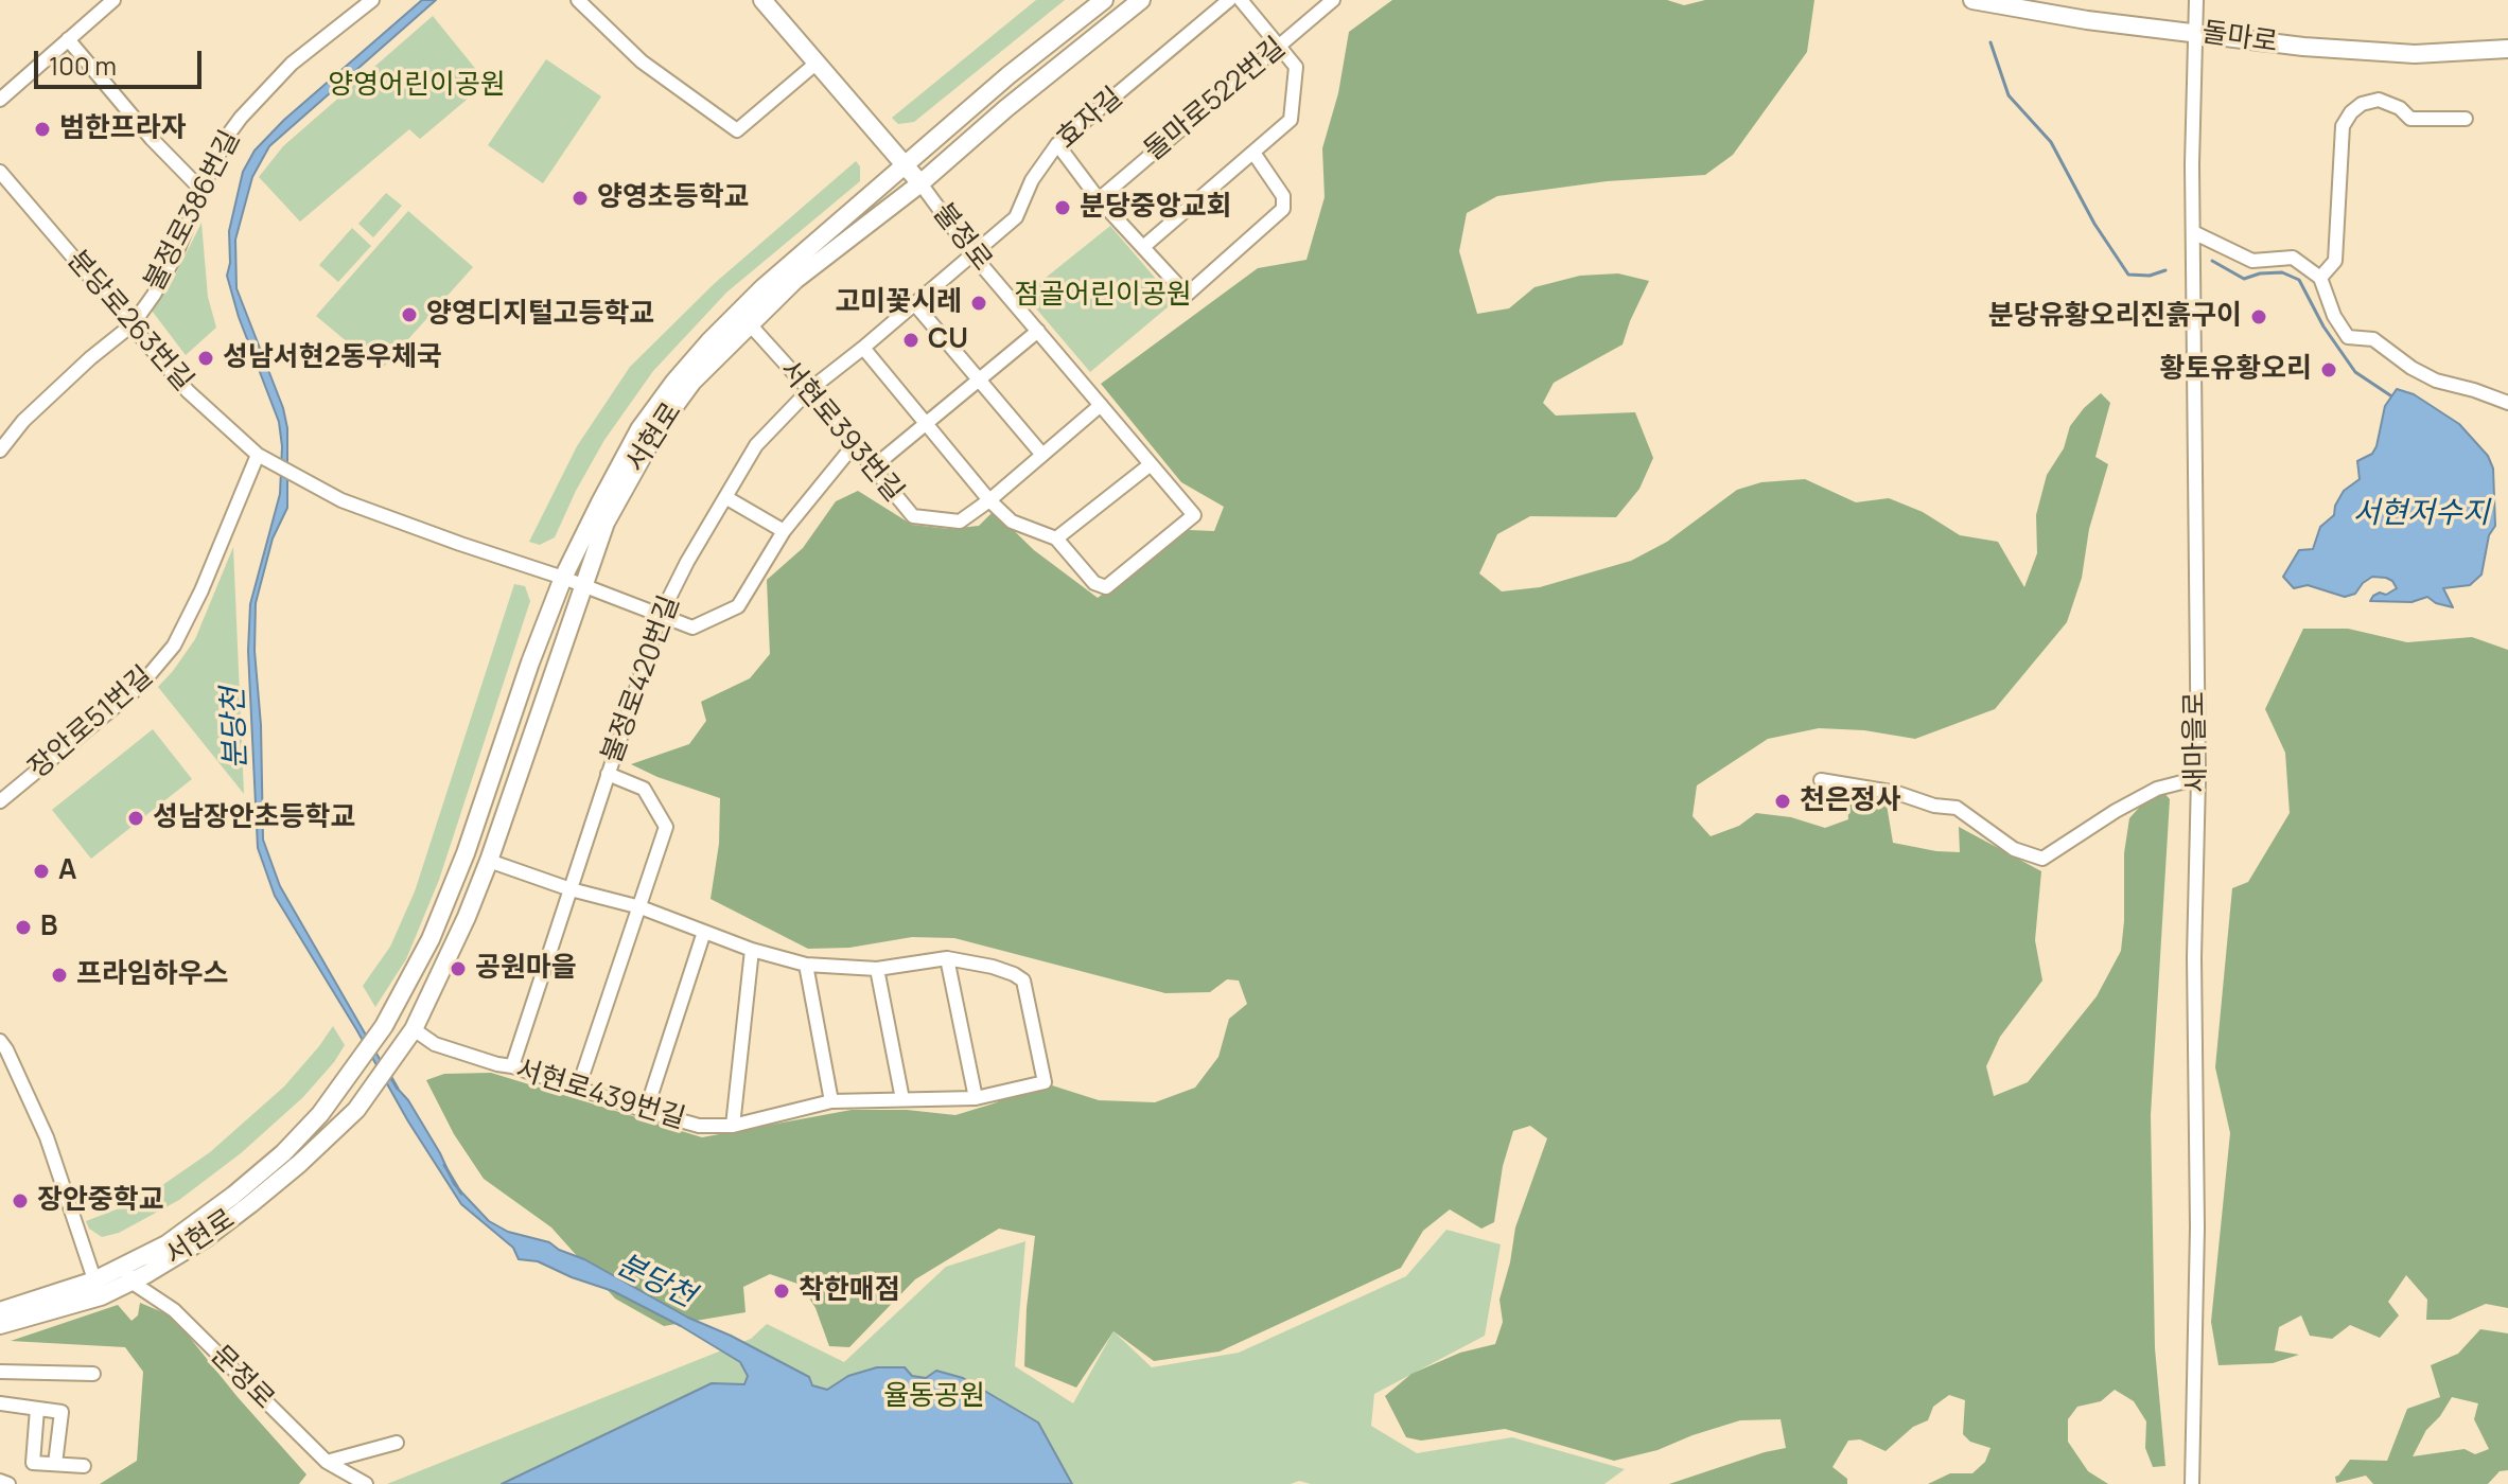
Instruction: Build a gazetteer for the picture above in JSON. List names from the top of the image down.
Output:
{
  "streets": {
    "main road": ["돌마로", "불정로", "서현로"],
    "street": [
      "돌마로522번길",
      "효자길",
      "불정로386번길",
      "분당로263번길",
      "서현로393번길",
      "불정로420번길",
      "장안로51번길",
      "새마을로",
      "서현로439번길",
      "문정로"
    ]
  },
  "crossings": [
    ["돌마로", "새마을로"],
    ["효자길", "불정로"],
    ["효자길", "불정로420번길"],
    ["불정로386번길", "분당로263번길"],
    ["불정로", "서현로393번길"],
    ["불정로", "서현로"],
    ["불정로", "불정로420번길"],
    ["분당로263번길", "서현로"],
    ["분당로263번길", "장안로51번길"],
    ["서현로393번길", "서현로"],
    ["서현로393번길", "불정로420번길"],
    ["서현로", "서현로439번길"],
    ["서현로", "문정로"],
    ["불정로420번길", "서현로439번길"]
  ],
  "water": ["서현저수지", "분당천"],
  "parks": ["양영어린이공원", "점골어린이공원", "율동공원"],
  "places": [
    "범한프라자",
    "양영초등학교",
    "분당중앙교회",
    "고미꽃시레",
    "양영디지털고등학교",
    "분당유황오리진흙구이",
    "CU",
    "성남서현2동우체국",
    "황토유황오리",
    "천은정사",
    "성남장안초등학교",
    "A",
    "B",
    "공원마을",
    "프라임하우스",
    "장안중학교",
    "착한매점"
  ],
  "scale_bar": "100 m"
}
